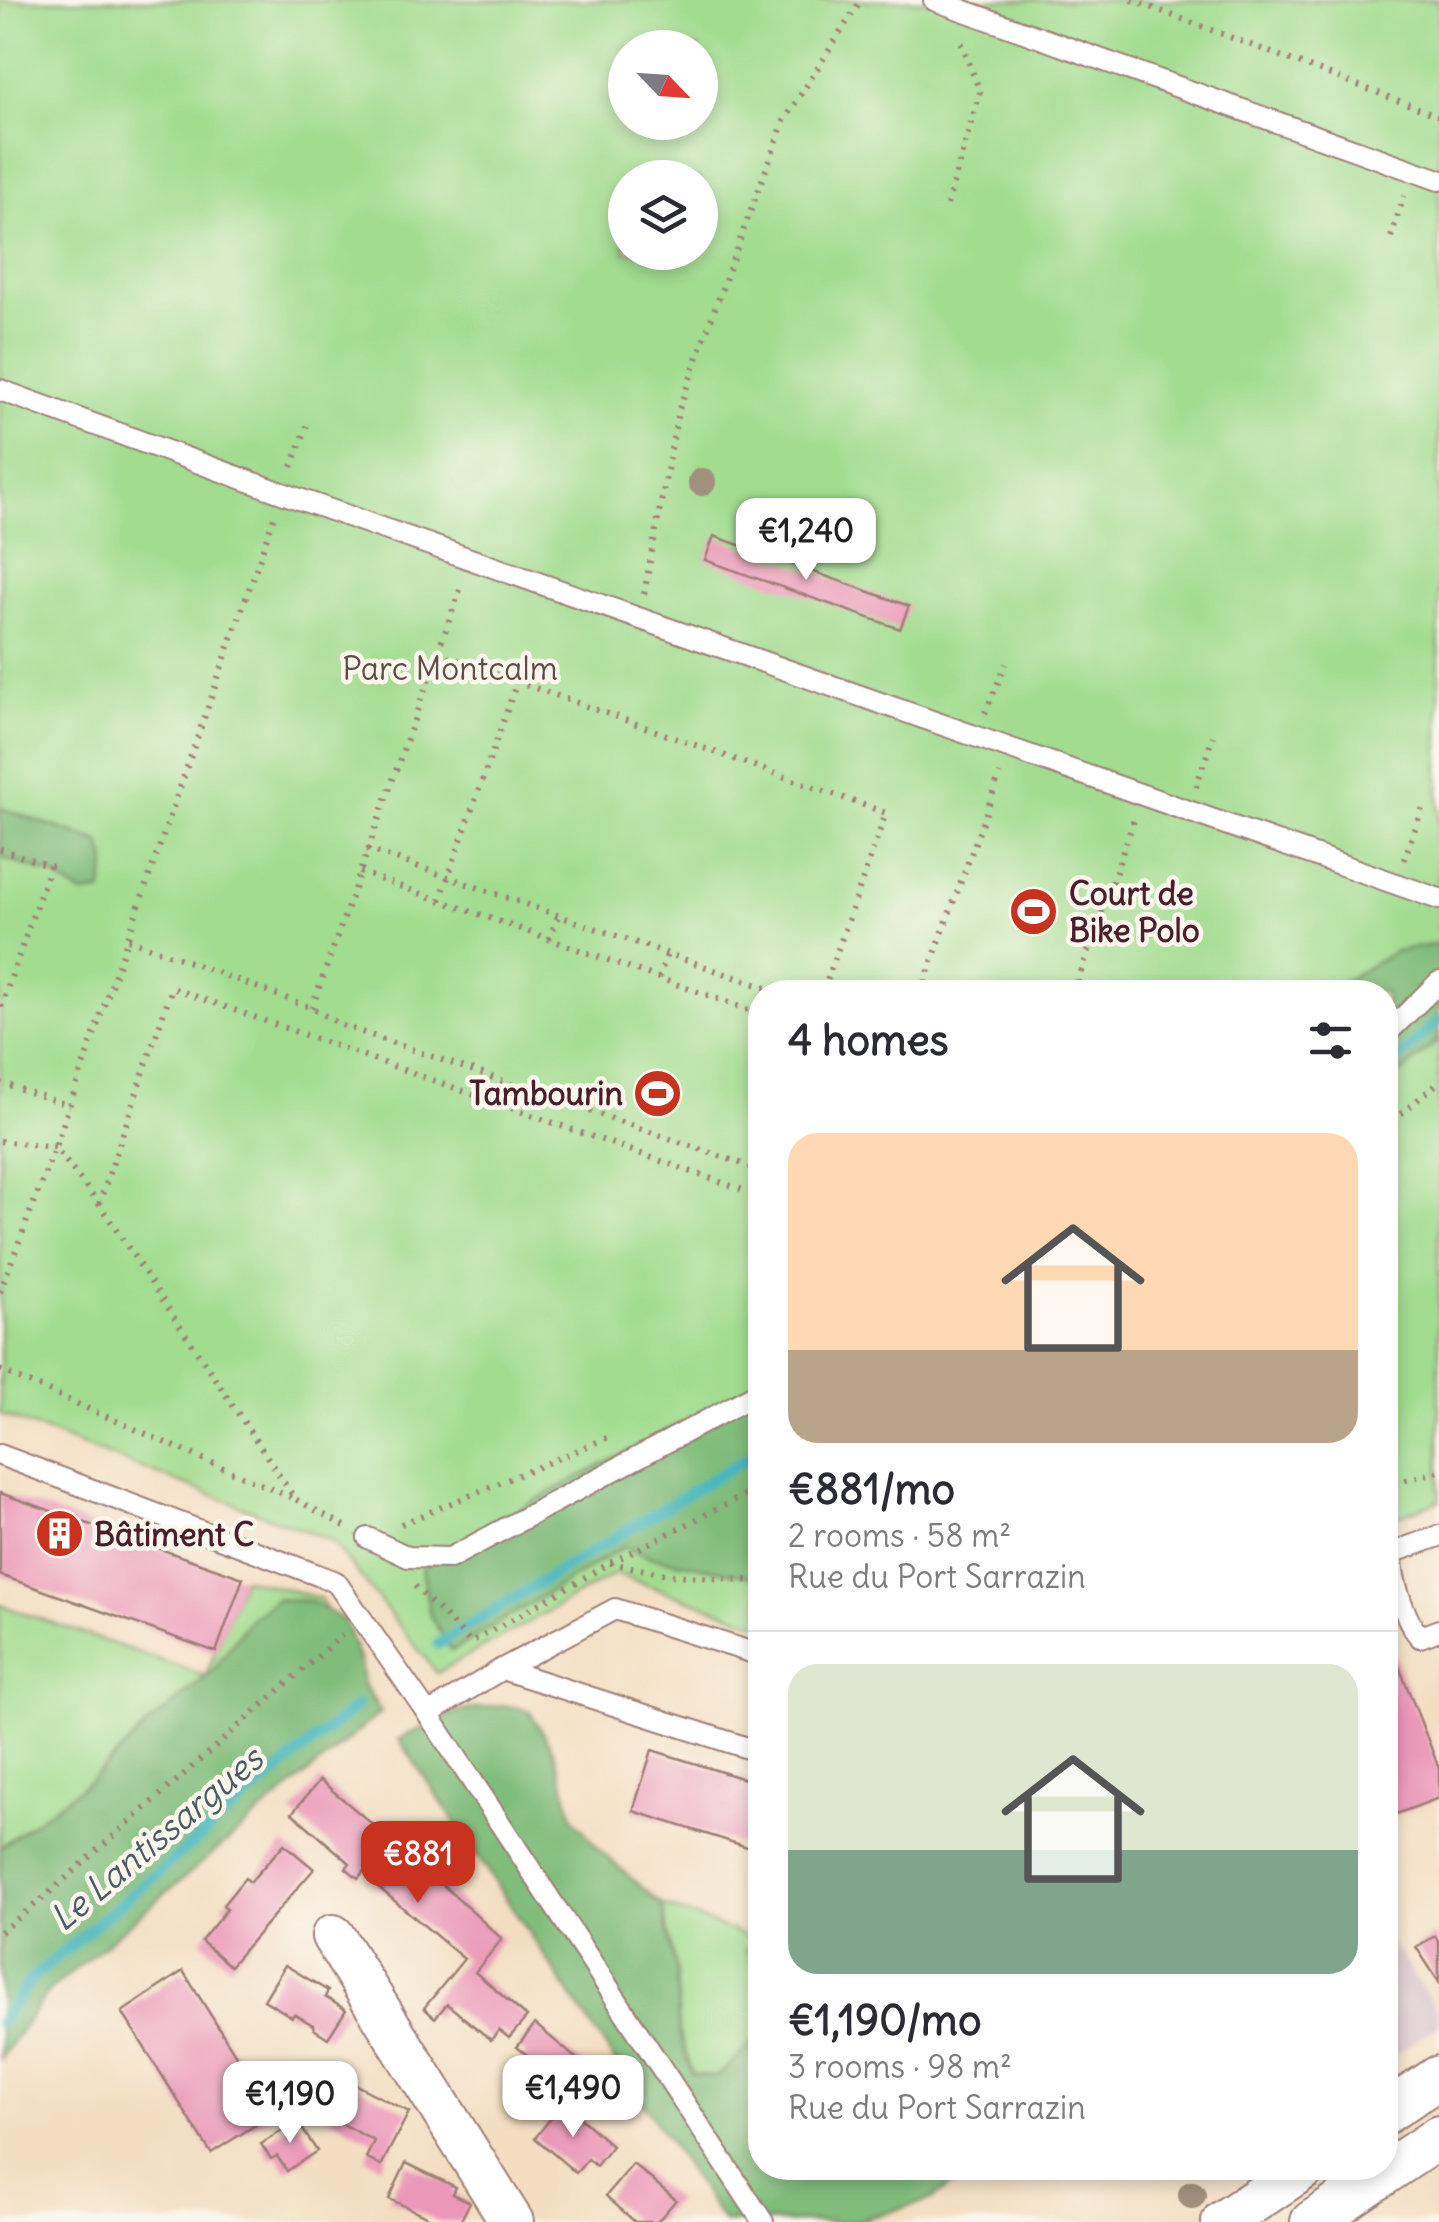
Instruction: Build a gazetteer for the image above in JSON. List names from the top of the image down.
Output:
{
  "water": ["Le Lantissargues"],
  "parks": ["Parc Montcalm"],
  "places": {
    "sports": ["Court de Bike Polo", "Tambourin"],
    "building": ["Bâtiment C"]
  },
  "north": "bottom right",
  "page": {
    "price": [
      "€1,240",
      "€881",
      "€1,490",
      "€1,190"
    ],
    "heading": "4 homes",
    "list": [
      {
        "name": "€881/mo",
        "note": "2 rooms · 58 m² · Rue du Port Sarrazin"
      },
      {
        "name": "€1,190/mo",
        "note": "3 rooms · 98 m² · Rue du Port Sarrazin"
      }
    ]
  }
}
